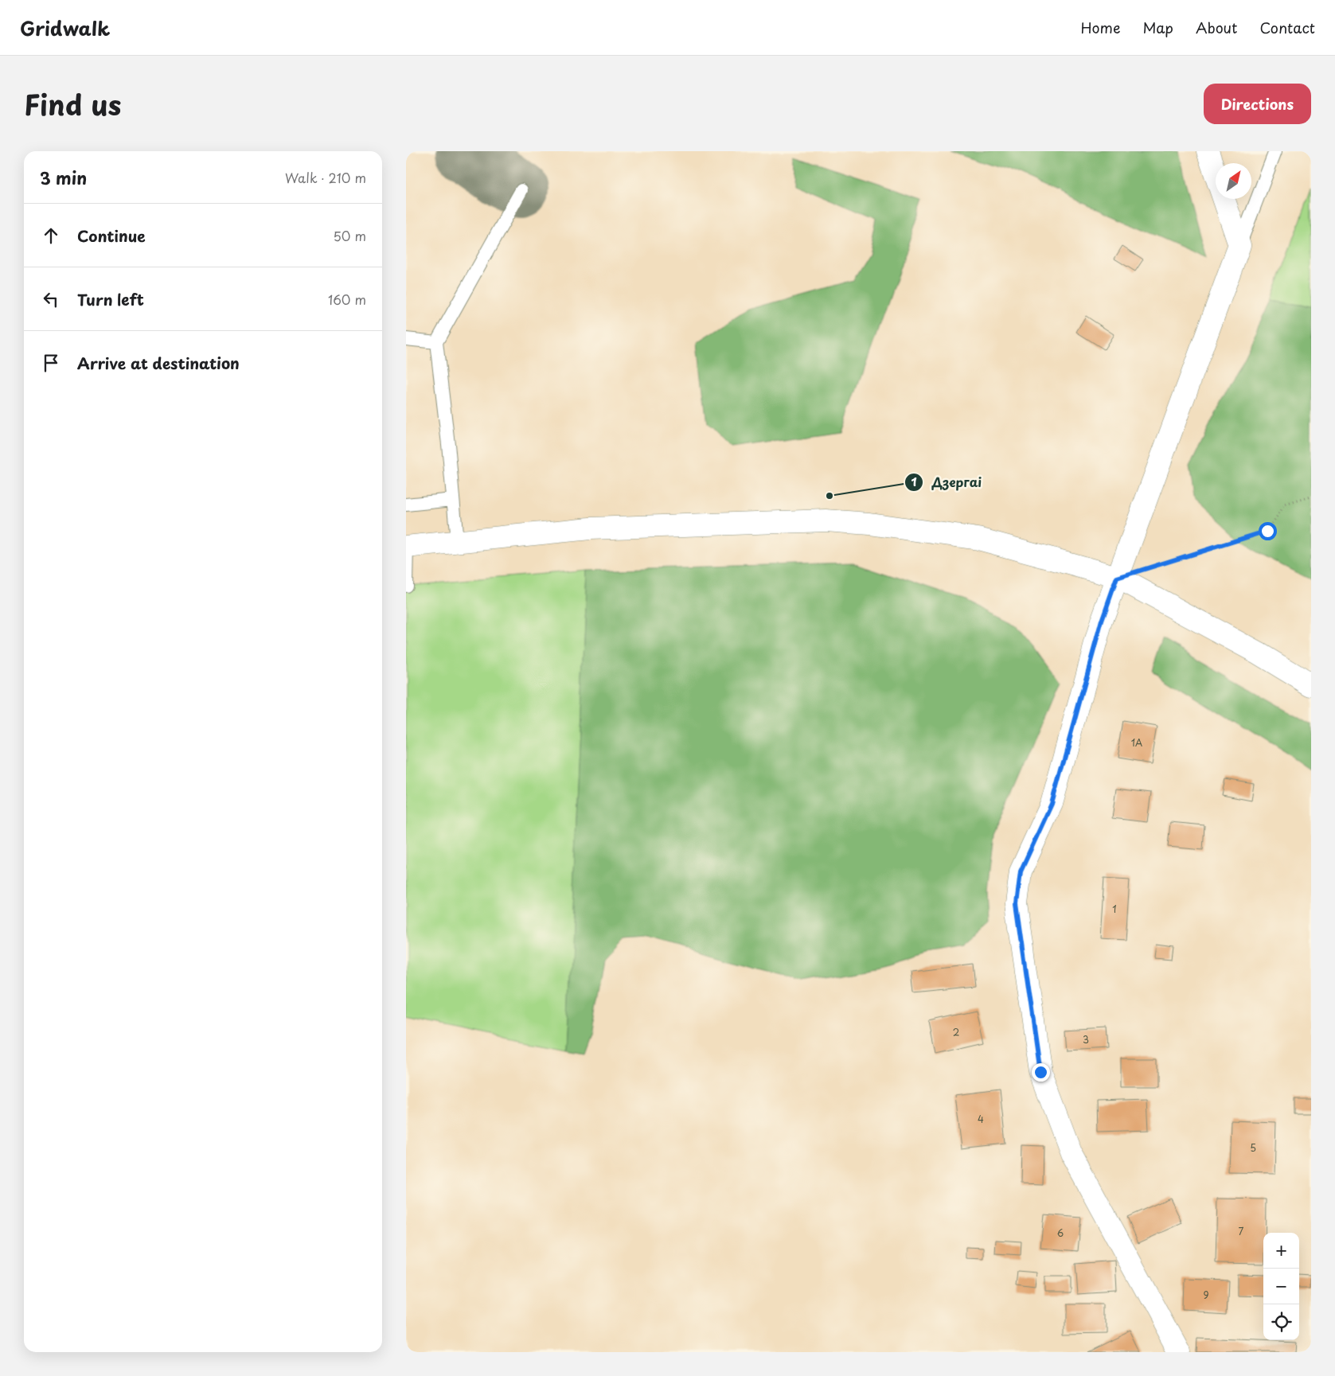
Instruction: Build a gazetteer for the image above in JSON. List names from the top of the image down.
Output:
{
  "places": ["Дзергаі"],
  "house_numbers": [
    "1А",
    "1",
    "2",
    "3",
    "4",
    "5",
    "7",
    "6",
    "9"
  ],
  "north": "top right",
  "page": {
    "header": "Gridwalk",
    "nav": [
      "Home",
      "Map",
      "About",
      "Contact"
    ],
    "title": "Find us",
    "buttons": "Directions",
    "heading": ["3 min", "Walk · 210 m"],
    "list": [
      ["Continue", "50 m"],
      ["Turn left", "160 m"],
      "Arrive at destination"
    ],
    "map_buttons": ["+", "−"]
  }
}
